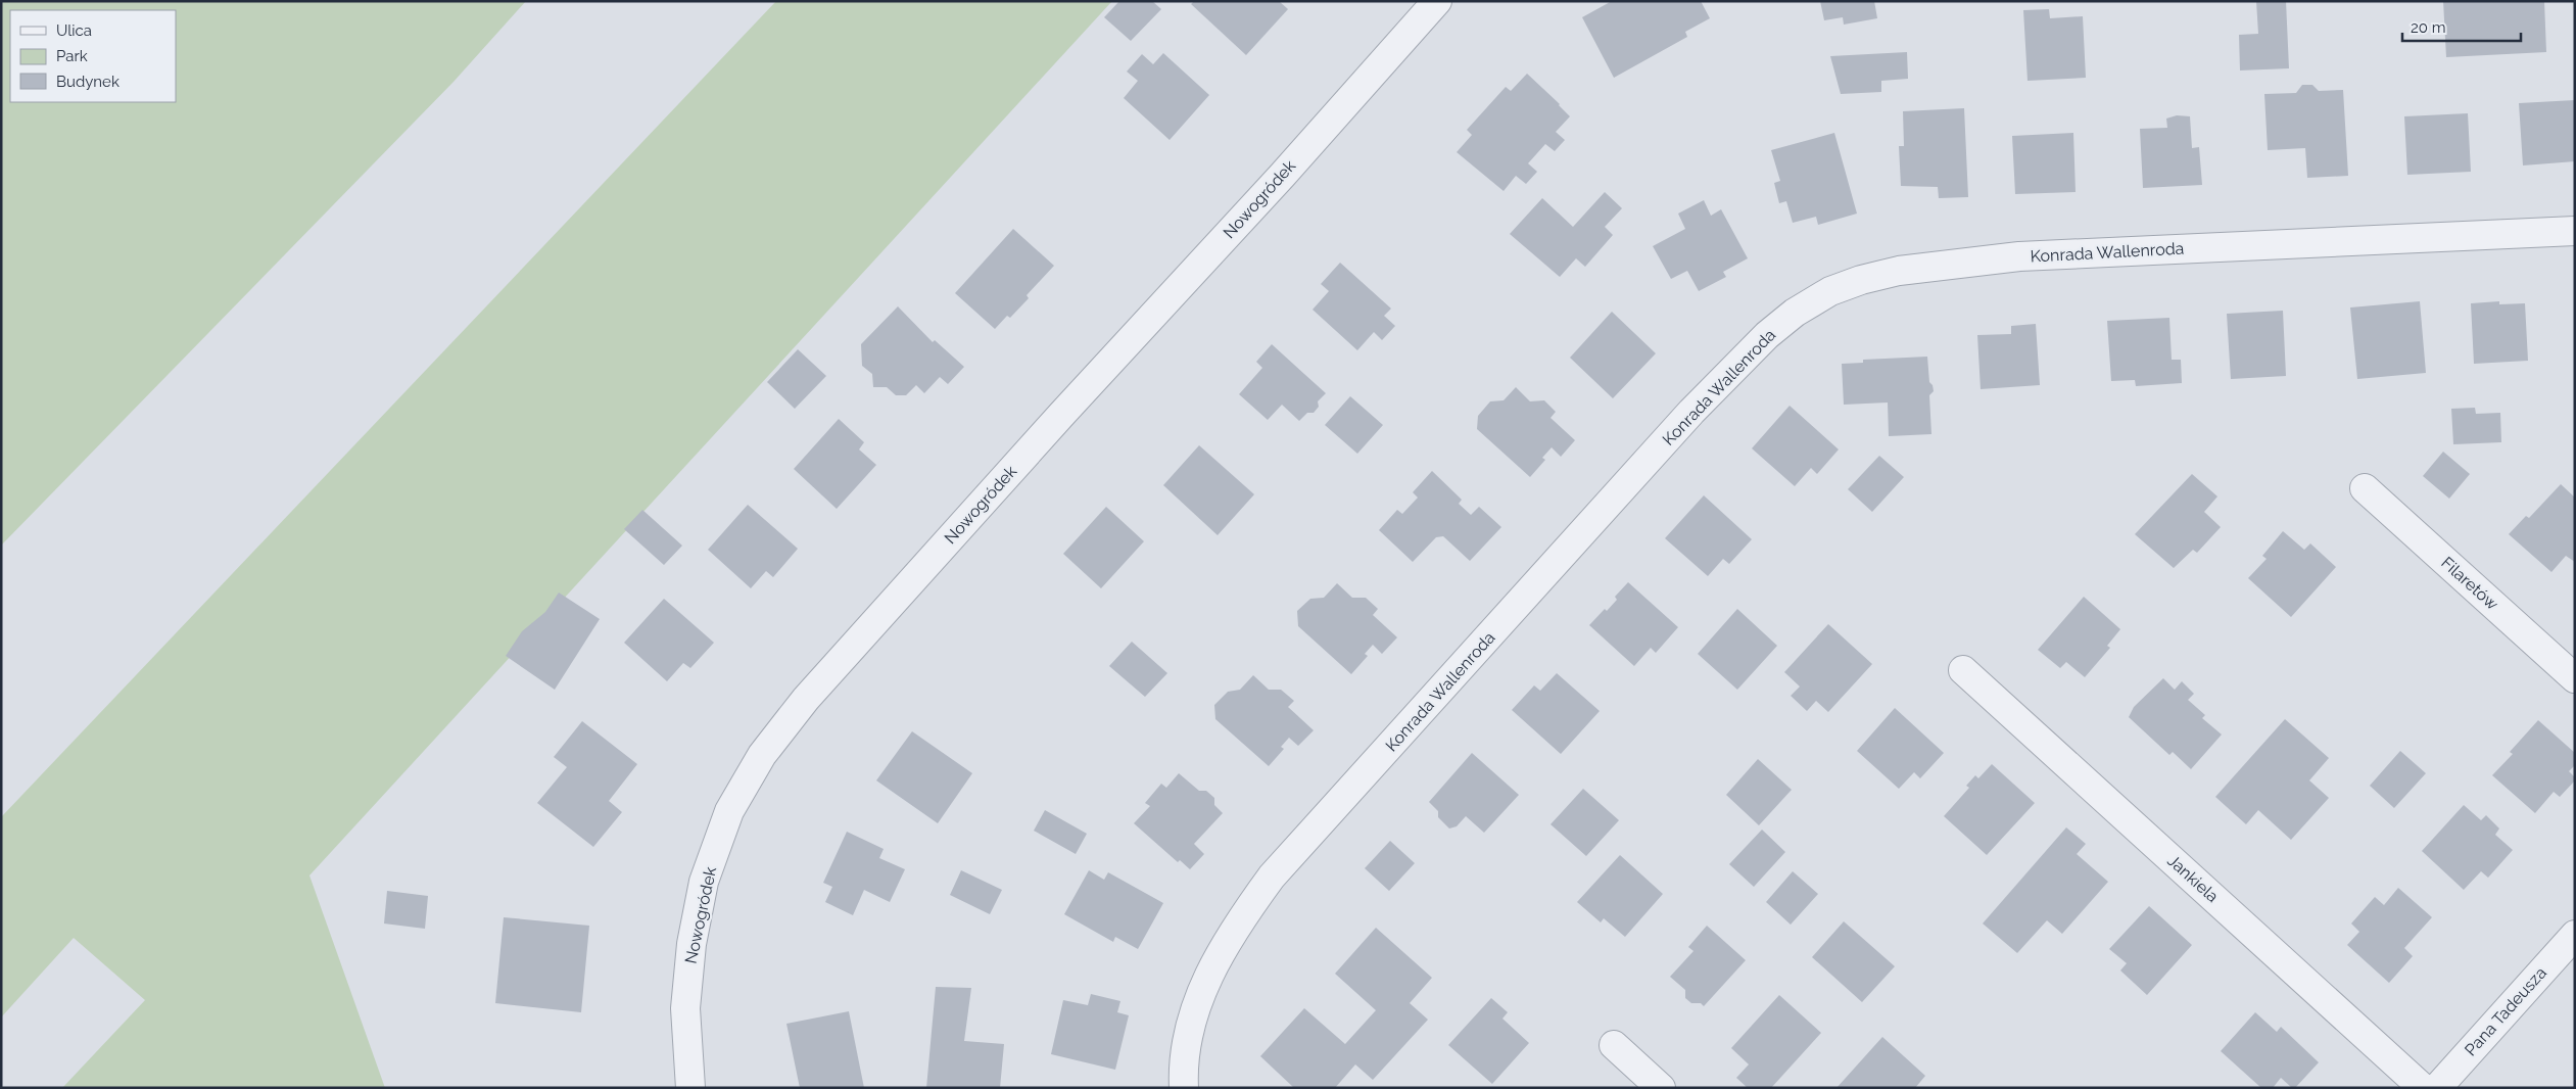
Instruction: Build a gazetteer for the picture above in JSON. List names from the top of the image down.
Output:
{
  "streets": {
    "street": [
      "Nowogródek",
      "Konrada Wallenroda",
      "Filaretów",
      "Jankiela",
      "Pana Tadeusza"
    ]
  },
  "legend": ["Ulica", "Park", "Budynek"],
  "scale_bar": "20 m"
}
